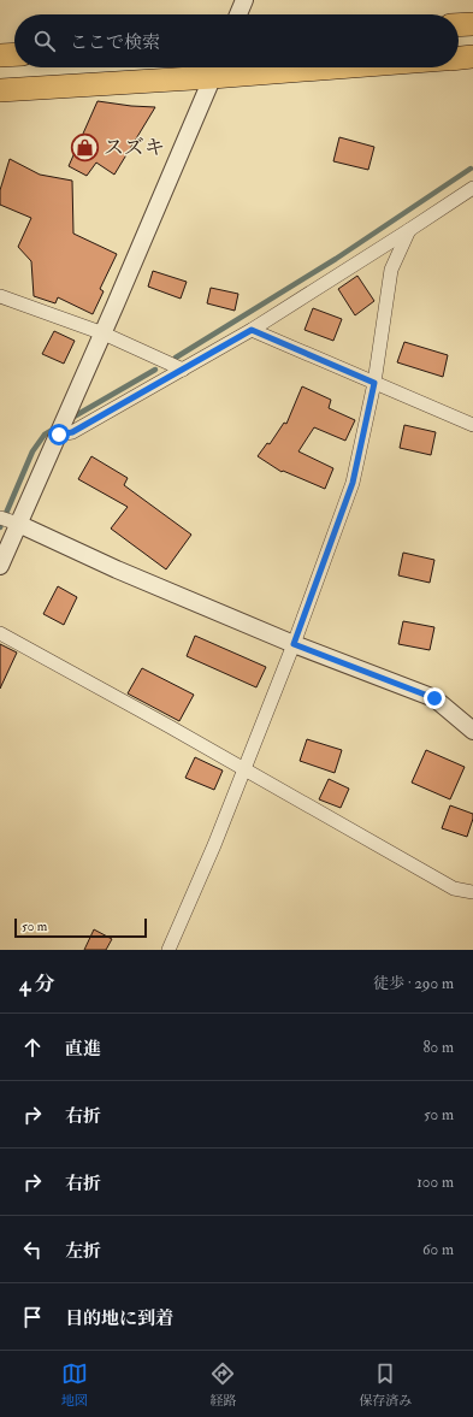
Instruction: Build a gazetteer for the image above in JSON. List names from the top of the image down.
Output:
{
  "places": {
    "shop": ["スズキ"]
  },
  "scale_bar": "50 m",
  "page": {
    "search": "ここで検索",
    "scale": "50 m",
    "heading": ["4 分", "徒歩 · 290 m"],
    "list": [
      ["直進", "80 m"],
      ["右折", "50 m"],
      ["右折", "100 m"],
      ["左折", "60 m"],
      "目的地に到着"
    ],
    "nav": ["地図", "経路", "保存済み"]
  }
}
